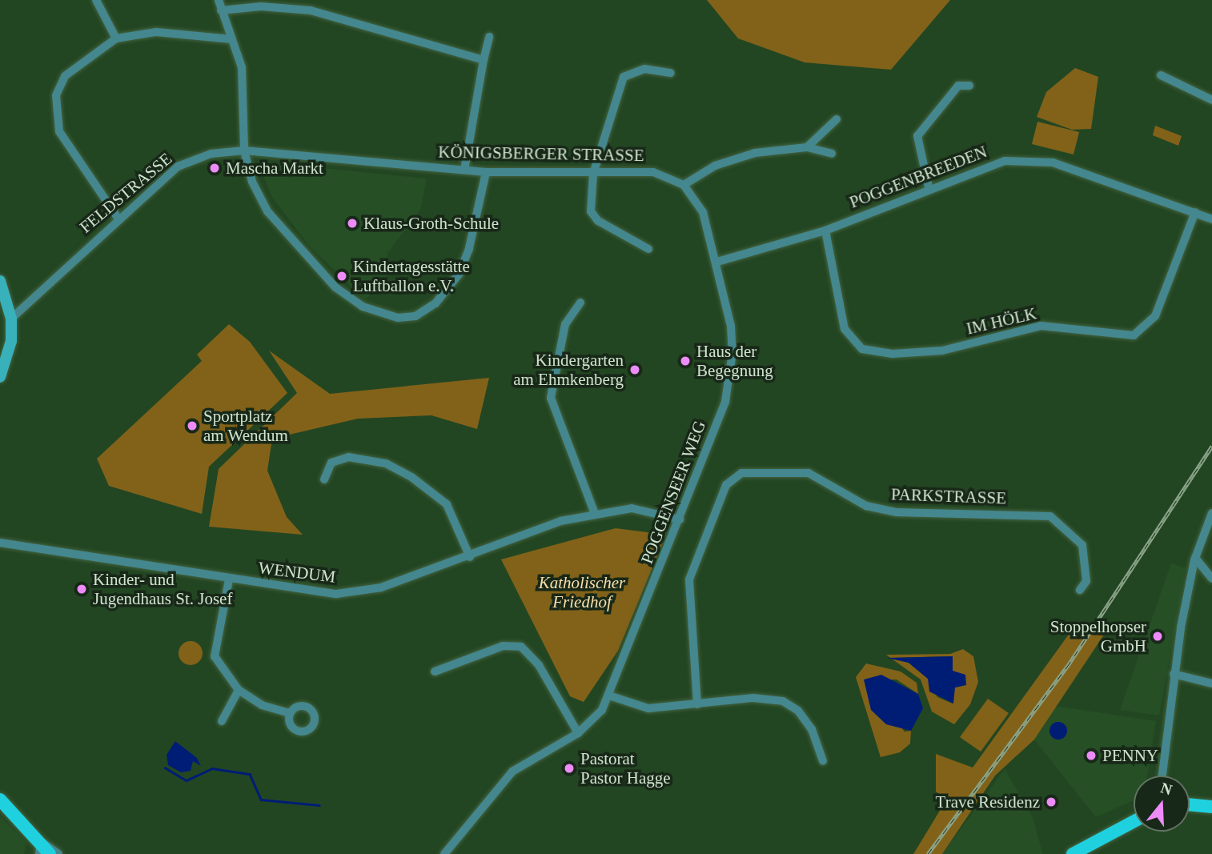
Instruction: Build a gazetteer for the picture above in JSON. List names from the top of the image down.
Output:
{
  "streets": {
    "street": [
      "KÖNIGSBERGER STRASSE",
      "POGGENBREEDEN",
      "FELDSTRASSE",
      "IM HÖLK",
      "POGGENSEER WEG",
      "PARKSTRASSE",
      "WENDUM"
    ]
  },
  "crossings": [
    ["KÖNIGSBERGER STRASSE", "POGGENBREEDEN"],
    ["KÖNIGSBERGER STRASSE", "FELDSTRASSE"],
    ["KÖNIGSBERGER STRASSE", "POGGENSEER WEG"],
    ["POGGENBREEDEN", "IM HÖLK"],
    ["POGGENBREEDEN", "POGGENSEER WEG"],
    ["POGGENSEER WEG", "WENDUM"]
  ],
  "parks": ["Katholischer Friedhof"],
  "places": [
    "Mascha Markt",
    "Klaus-Groth-Schule",
    "Kindertagesstätte Luftballon e.V.",
    "Haus der Begegnung",
    "Kindergarten am Ehmkenberg",
    "Sportplatz am Wendum",
    "Kinder- und Jugendhaus St. Josef",
    "Stoppelhopser GmbH",
    "PENNY",
    "Pastorat Pastor Hagge",
    "Trave Residenz"
  ],
  "north": "top"
}
